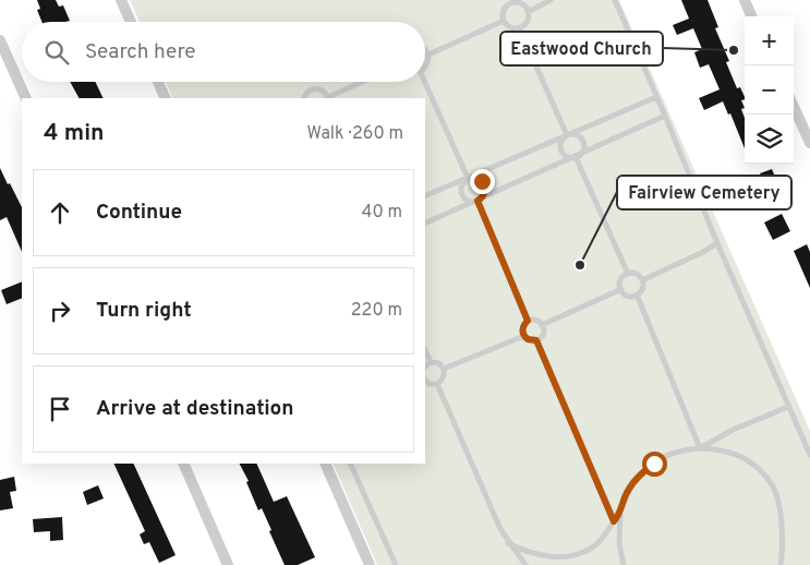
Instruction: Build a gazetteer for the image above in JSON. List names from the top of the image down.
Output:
{
  "places": ["Eastwood Church", "Fairview Cemetery"],
  "page": {
    "map_buttons": ["+", "−"],
    "search": "Search here",
    "heading": ["4 min", "Walk · 260 m"],
    "list": [
      ["Continue", "40 m"],
      ["Turn right", "220 m"],
      "Arrive at destination"
    ]
  }
}
